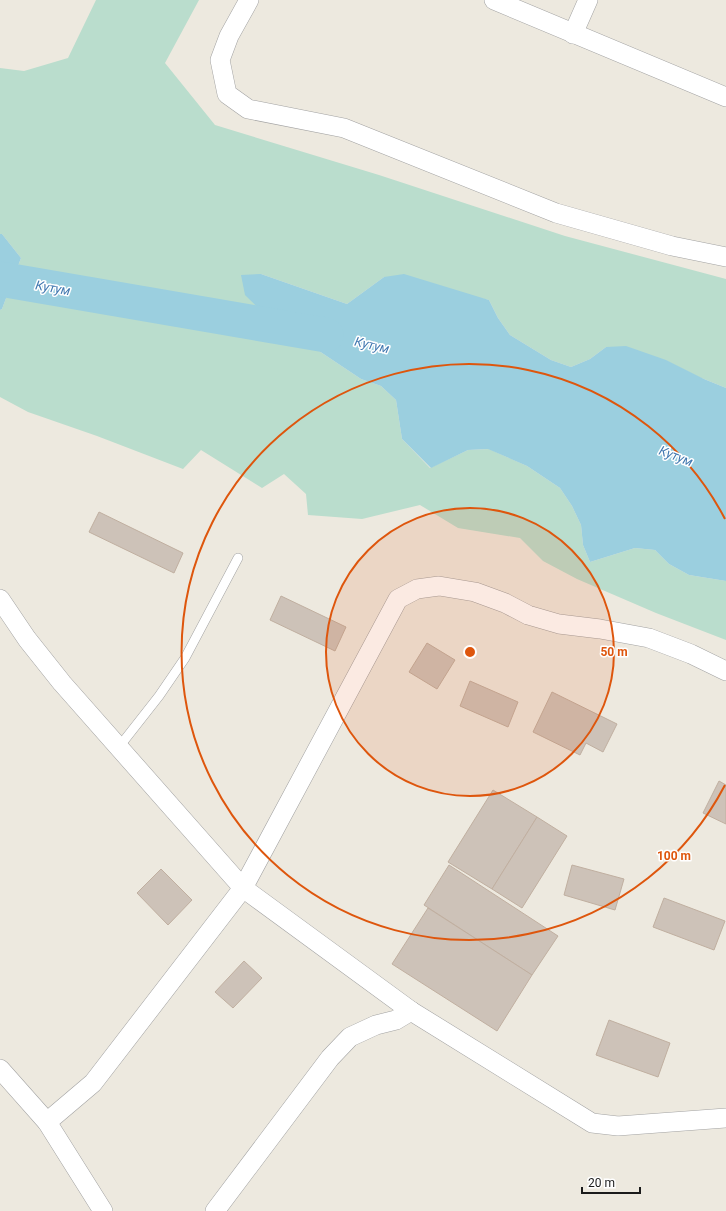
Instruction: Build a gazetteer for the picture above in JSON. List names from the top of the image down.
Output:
{
  "water": ["Кутум"],
  "scale_bar": "20 m",
  "rings": ["50 m", "100 m"]
}
